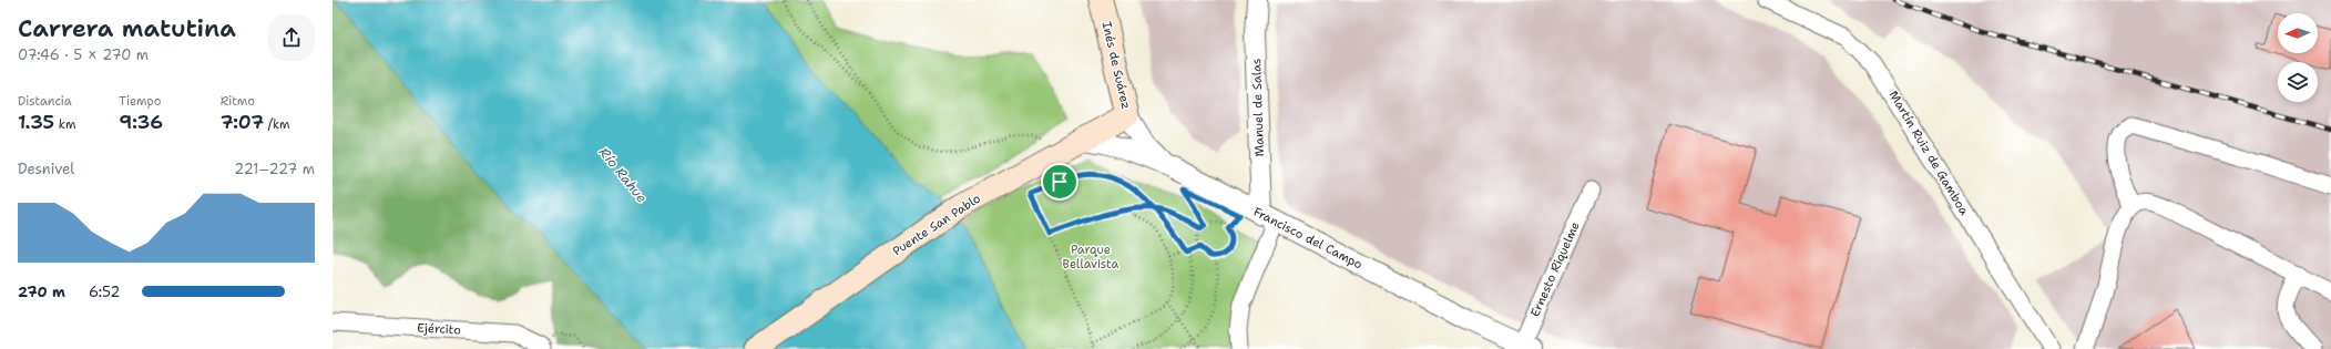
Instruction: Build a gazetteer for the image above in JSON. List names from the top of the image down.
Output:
{
  "streets": {
    "main road": ["Inés de Suárez", "Puente San Pablo"],
    "street": [
      "Manuel de Salas",
      "Martín Ruiz de Gamboa",
      "Francisco del Campo",
      "Ernesto Riquelme",
      "Ejército"
    ]
  },
  "crossings": [
    ["Inés de Suárez", "Puente San Pablo"],
    ["Inés de Suárez", "Francisco del Campo"],
    ["Manuel de Salas", "Francisco del Campo"],
    ["Puente San Pablo", "Francisco del Campo"],
    ["Francisco del Campo", "Ernesto Riquelme"]
  ],
  "water": ["Río Rahue"],
  "parks": ["Parque Bellavista"],
  "north": "left",
  "page": {
    "heading": ["Carrera matutina", "07:46 · 5 × 270 m"],
    "stats": [
      ["Distancia", "1.35 km"],
      ["Tiempo", "9:36"],
      ["Ritmo", "7:07 /km"]
    ],
    "chart": ["Desnivel", "221–227 m"],
    "list": [
      {
        "name": "270 m",
        "note": "6:52"
      }
    ]
  }
}
